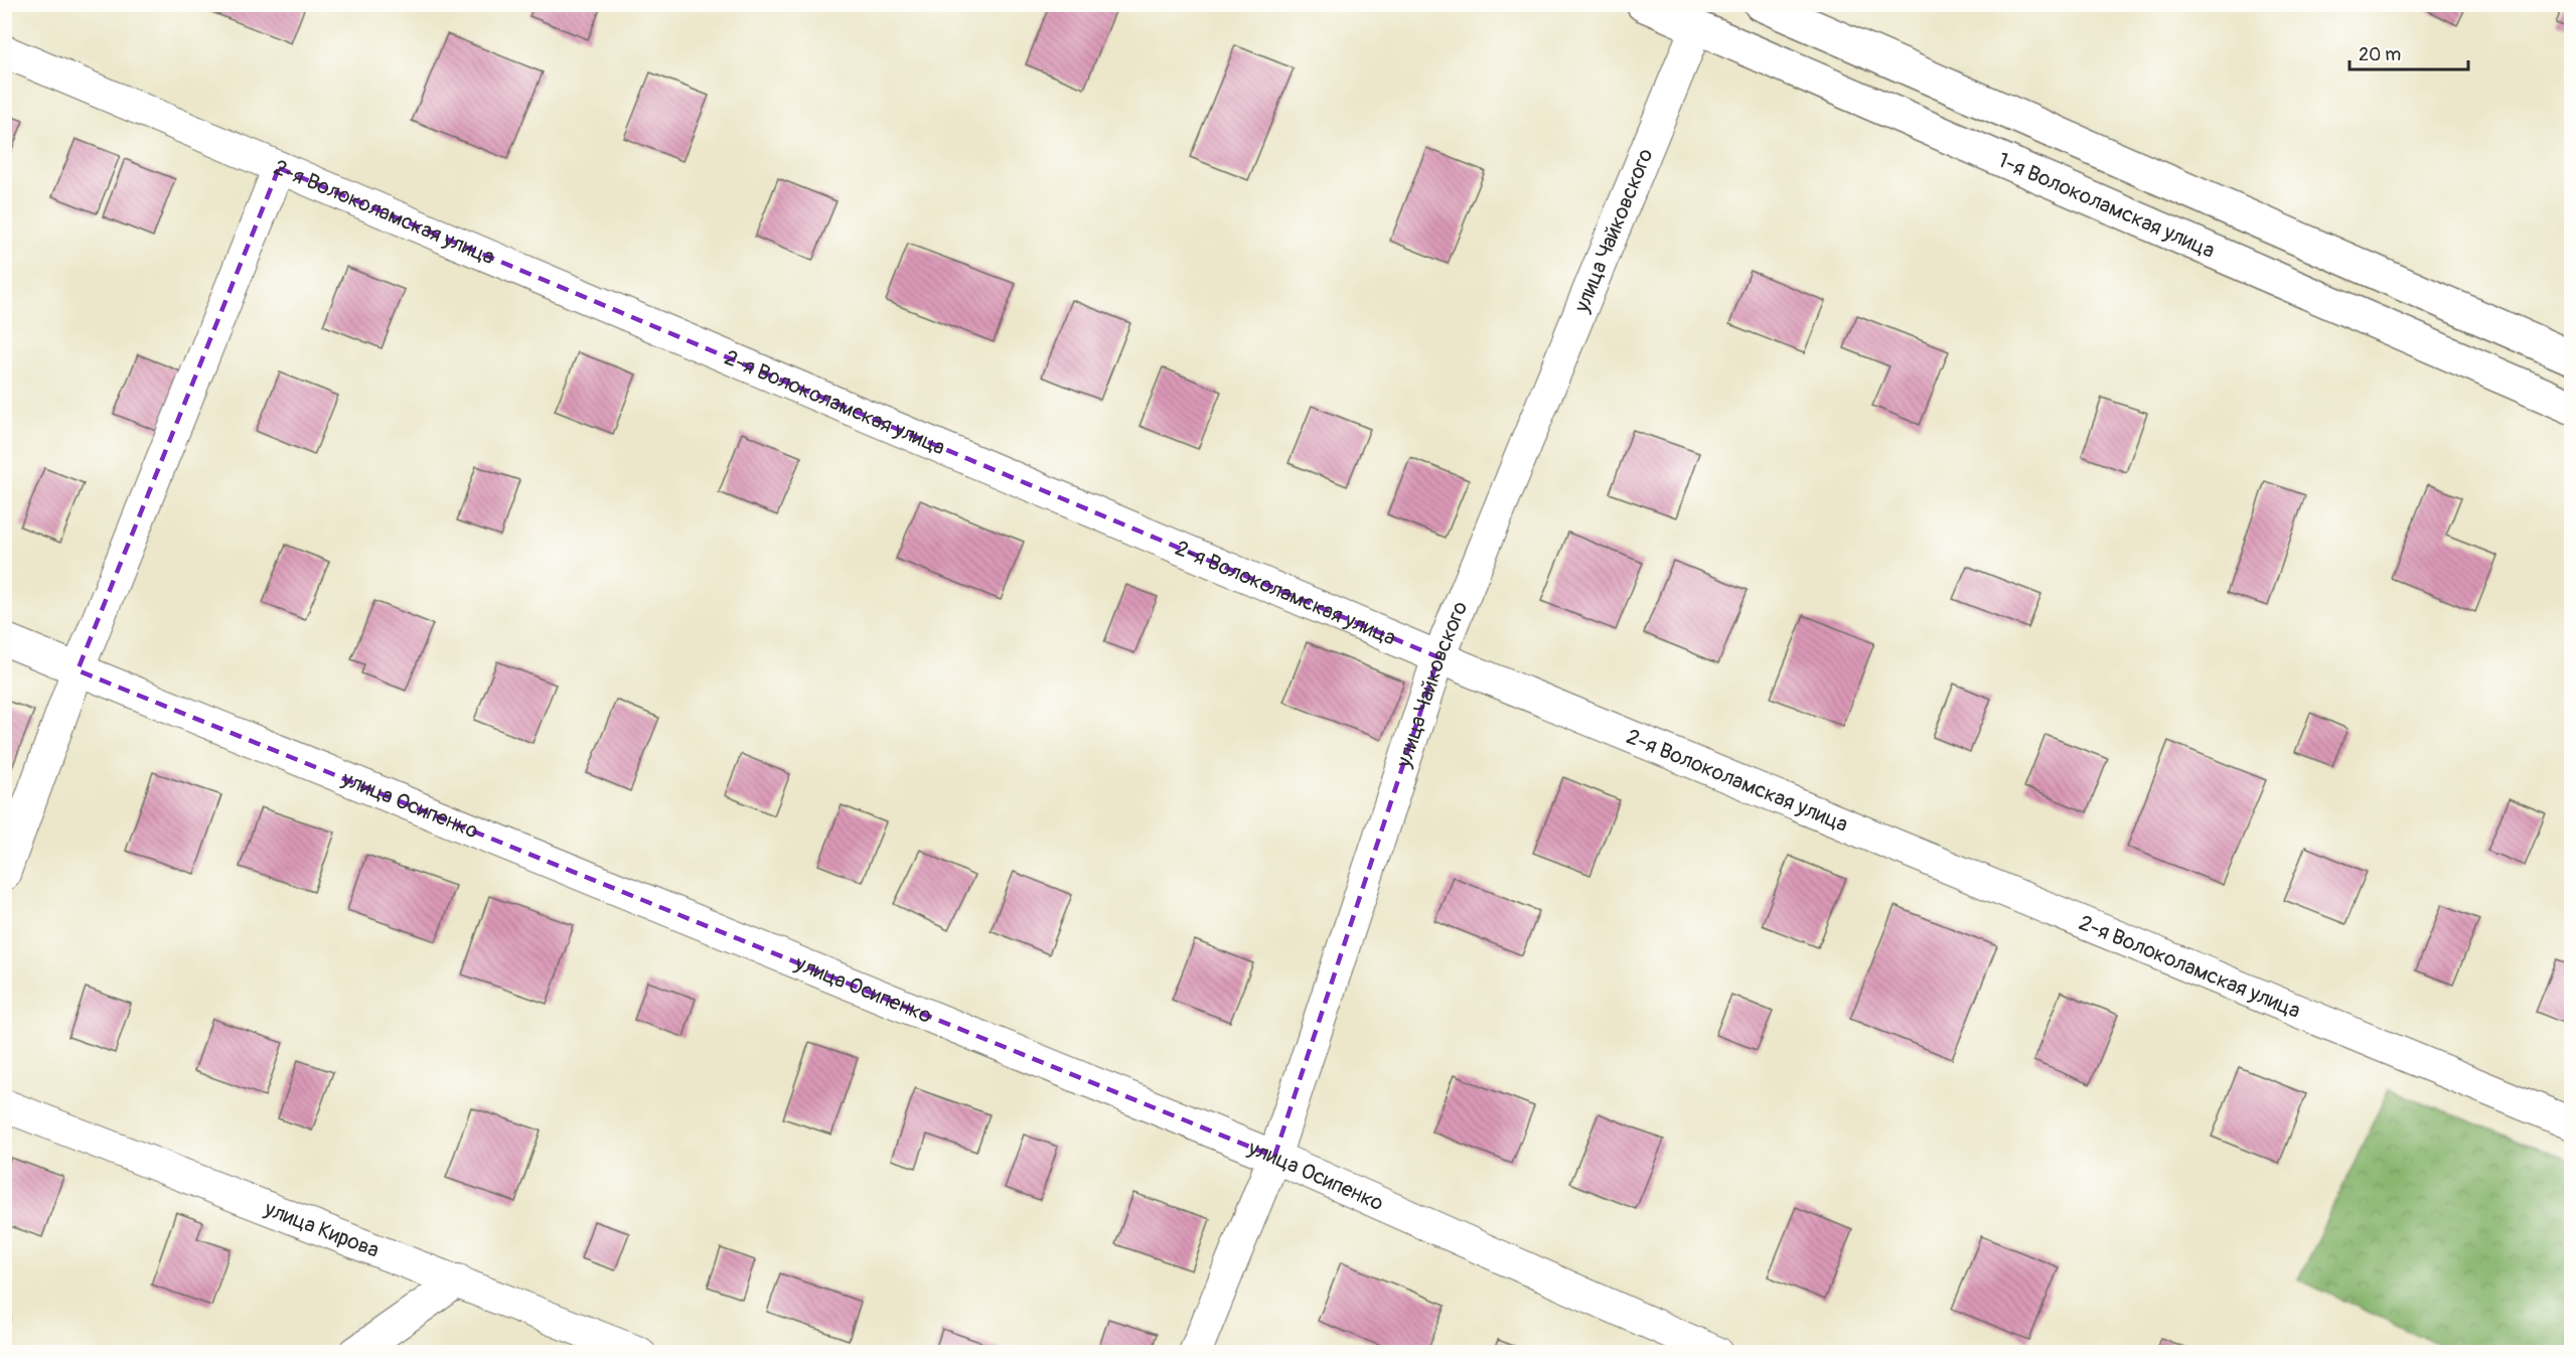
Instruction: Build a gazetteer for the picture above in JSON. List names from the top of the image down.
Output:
{
  "streets": {
    "main road": ["1-я Волоколамская улица"],
    "street": [
      "2-я Волоколамская улица",
      "улица Чайковского",
      "улица Осипенко",
      "улица Кирова"
    ]
  },
  "crossings": [
    ["1-я Волоколамская улица", "улица Чайковского"],
    ["2-я Волоколамская улица", "улица Чайковского"],
    ["улица Чайковского", "улица Осипенко"]
  ],
  "scale_bar": "20 m"
}
